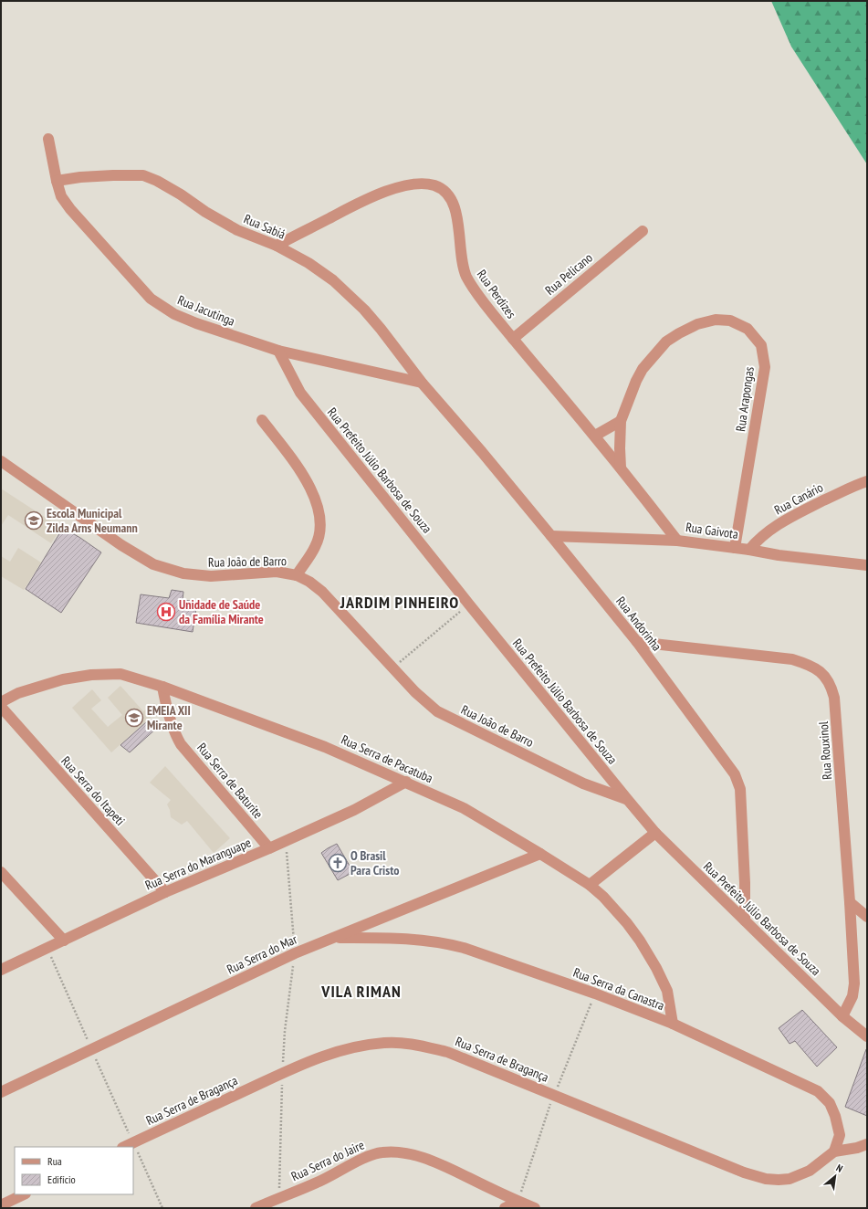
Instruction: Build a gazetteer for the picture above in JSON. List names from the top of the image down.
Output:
{
  "streets": {
    "street": [
      "Rua Sabiá",
      "Rua Pelicano",
      "Rua Perdizes",
      "Rua Jacutinga",
      "Rua Arapongas",
      "Rua Prefeito Júlio Barbosa de Souza",
      "Rua Canário",
      "Rua Gaivota",
      "Rua João de Barro",
      "Rua Andorinha",
      "Rua Rouxinol",
      "Rua Serra de Pacatuba",
      "Rua Serra de Baturite",
      "Rua Serra do Itapeti",
      "Rua Serra do Maranguape",
      "Rua Serra do Mar",
      "Rua Serra da Canastra",
      "Rua Serra de Bragança",
      "Rua Serra do Jaire"
    ]
  },
  "crossings": [
    ["Rua Sabiá", "Rua Perdizes"],
    ["Rua Sabiá", "Rua Jacutinga"],
    ["Rua Sabiá", "Rua Andorinha"],
    ["Rua Pelicano", "Rua Perdizes"],
    ["Rua Perdizes", "Rua Arapongas"],
    ["Rua Perdizes", "Rua Gaivota"],
    ["Rua Jacutinga", "Rua Prefeito Júlio Barbosa de Souza"],
    ["Rua Jacutinga", "Rua Andorinha"],
    ["Rua Arapongas", "Rua Gaivota"],
    ["Rua Prefeito Júlio Barbosa de Souza", "Rua João de Barro"],
    ["Rua Prefeito Júlio Barbosa de Souza", "Rua Andorinha"],
    ["Rua Prefeito Júlio Barbosa de Souza", "Rua Rouxinol"],
    ["Rua Canário", "Rua Gaivota"],
    ["Rua Gaivota", "Rua Andorinha"],
    ["Rua Andorinha", "Rua Rouxinol"],
    ["Rua Serra de Pacatuba", "Rua Serra de Baturite"],
    ["Rua Serra de Pacatuba", "Rua Serra do Maranguape"],
    ["Rua Serra de Pacatuba", "Rua Serra do Mar"],
    ["Rua Serra de Pacatuba", "Rua Serra da Canastra"],
    ["Rua Serra de Baturite", "Rua Serra do Maranguape"],
    ["Rua Serra do Itapeti", "Rua Serra do Maranguape"],
    ["Rua Serra do Mar", "Rua Serra da Canastra"],
    ["Rua Serra da Canastra", "Rua Serra de Bragança"]
  ],
  "districts": ["JARDIM PINHEIRO", "VILA RIMAN"],
  "places": {
    "school or university": ["Escola Municipal Zilda Arns Neumann", "EMEIA XII Mirante"],
    "hospital": ["Unidade de Saúde da Família Mirante"],
    "church": ["O Brasil Para Cristo"]
  },
  "legend": ["Rua", "Edifício"],
  "north": "top right"
}
